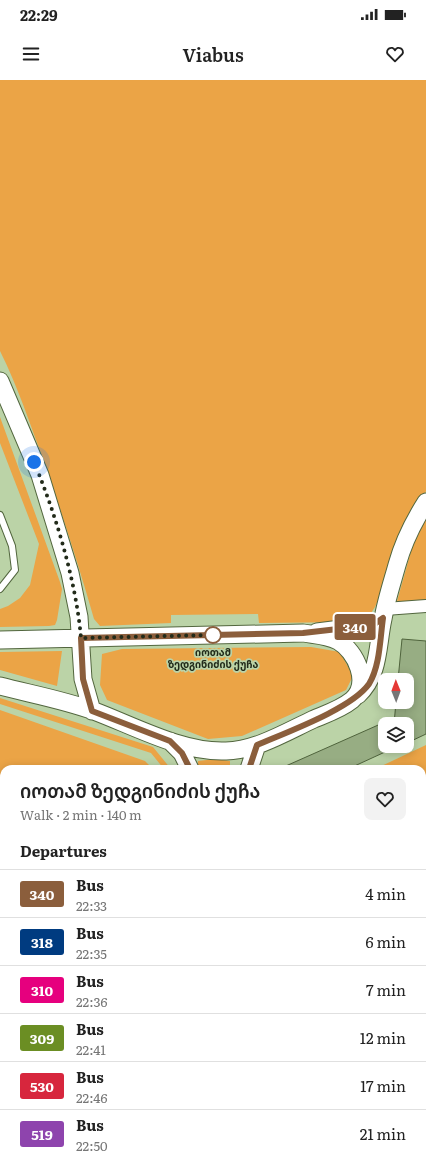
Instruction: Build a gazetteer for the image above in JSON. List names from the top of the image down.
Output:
{
  "places": ["იოთამ ზედგინიძის ქუჩა"],
  "lines": ["bus line 340"],
  "north": "top",
  "page": {
    "status": "22:29",
    "header": "Viabus",
    "on_map": "340",
    "heading": [
      ["იოთამ ზედგინიძის ქუჩა", "Walk · 2 min · 140 m"],
      "Departures"
    ],
    "list": [
      {
        "mark": "340",
        "name": "Bus",
        "note": "22:33",
        "value": "4 min"
      },
      {
        "mark": "318",
        "name": "Bus",
        "note": "22:35",
        "value": "6 min"
      },
      {
        "mark": "310",
        "name": "Bus",
        "note": "22:36",
        "value": "7 min"
      },
      {
        "mark": "309",
        "name": "Bus",
        "note": "22:41",
        "value": "12 min"
      },
      {
        "mark": "530",
        "name": "Bus",
        "note": "22:46",
        "value": "17 min"
      },
      {
        "mark": "519",
        "name": "Bus",
        "note": "22:50",
        "value": "21 min"
      }
    ]
  }
}
